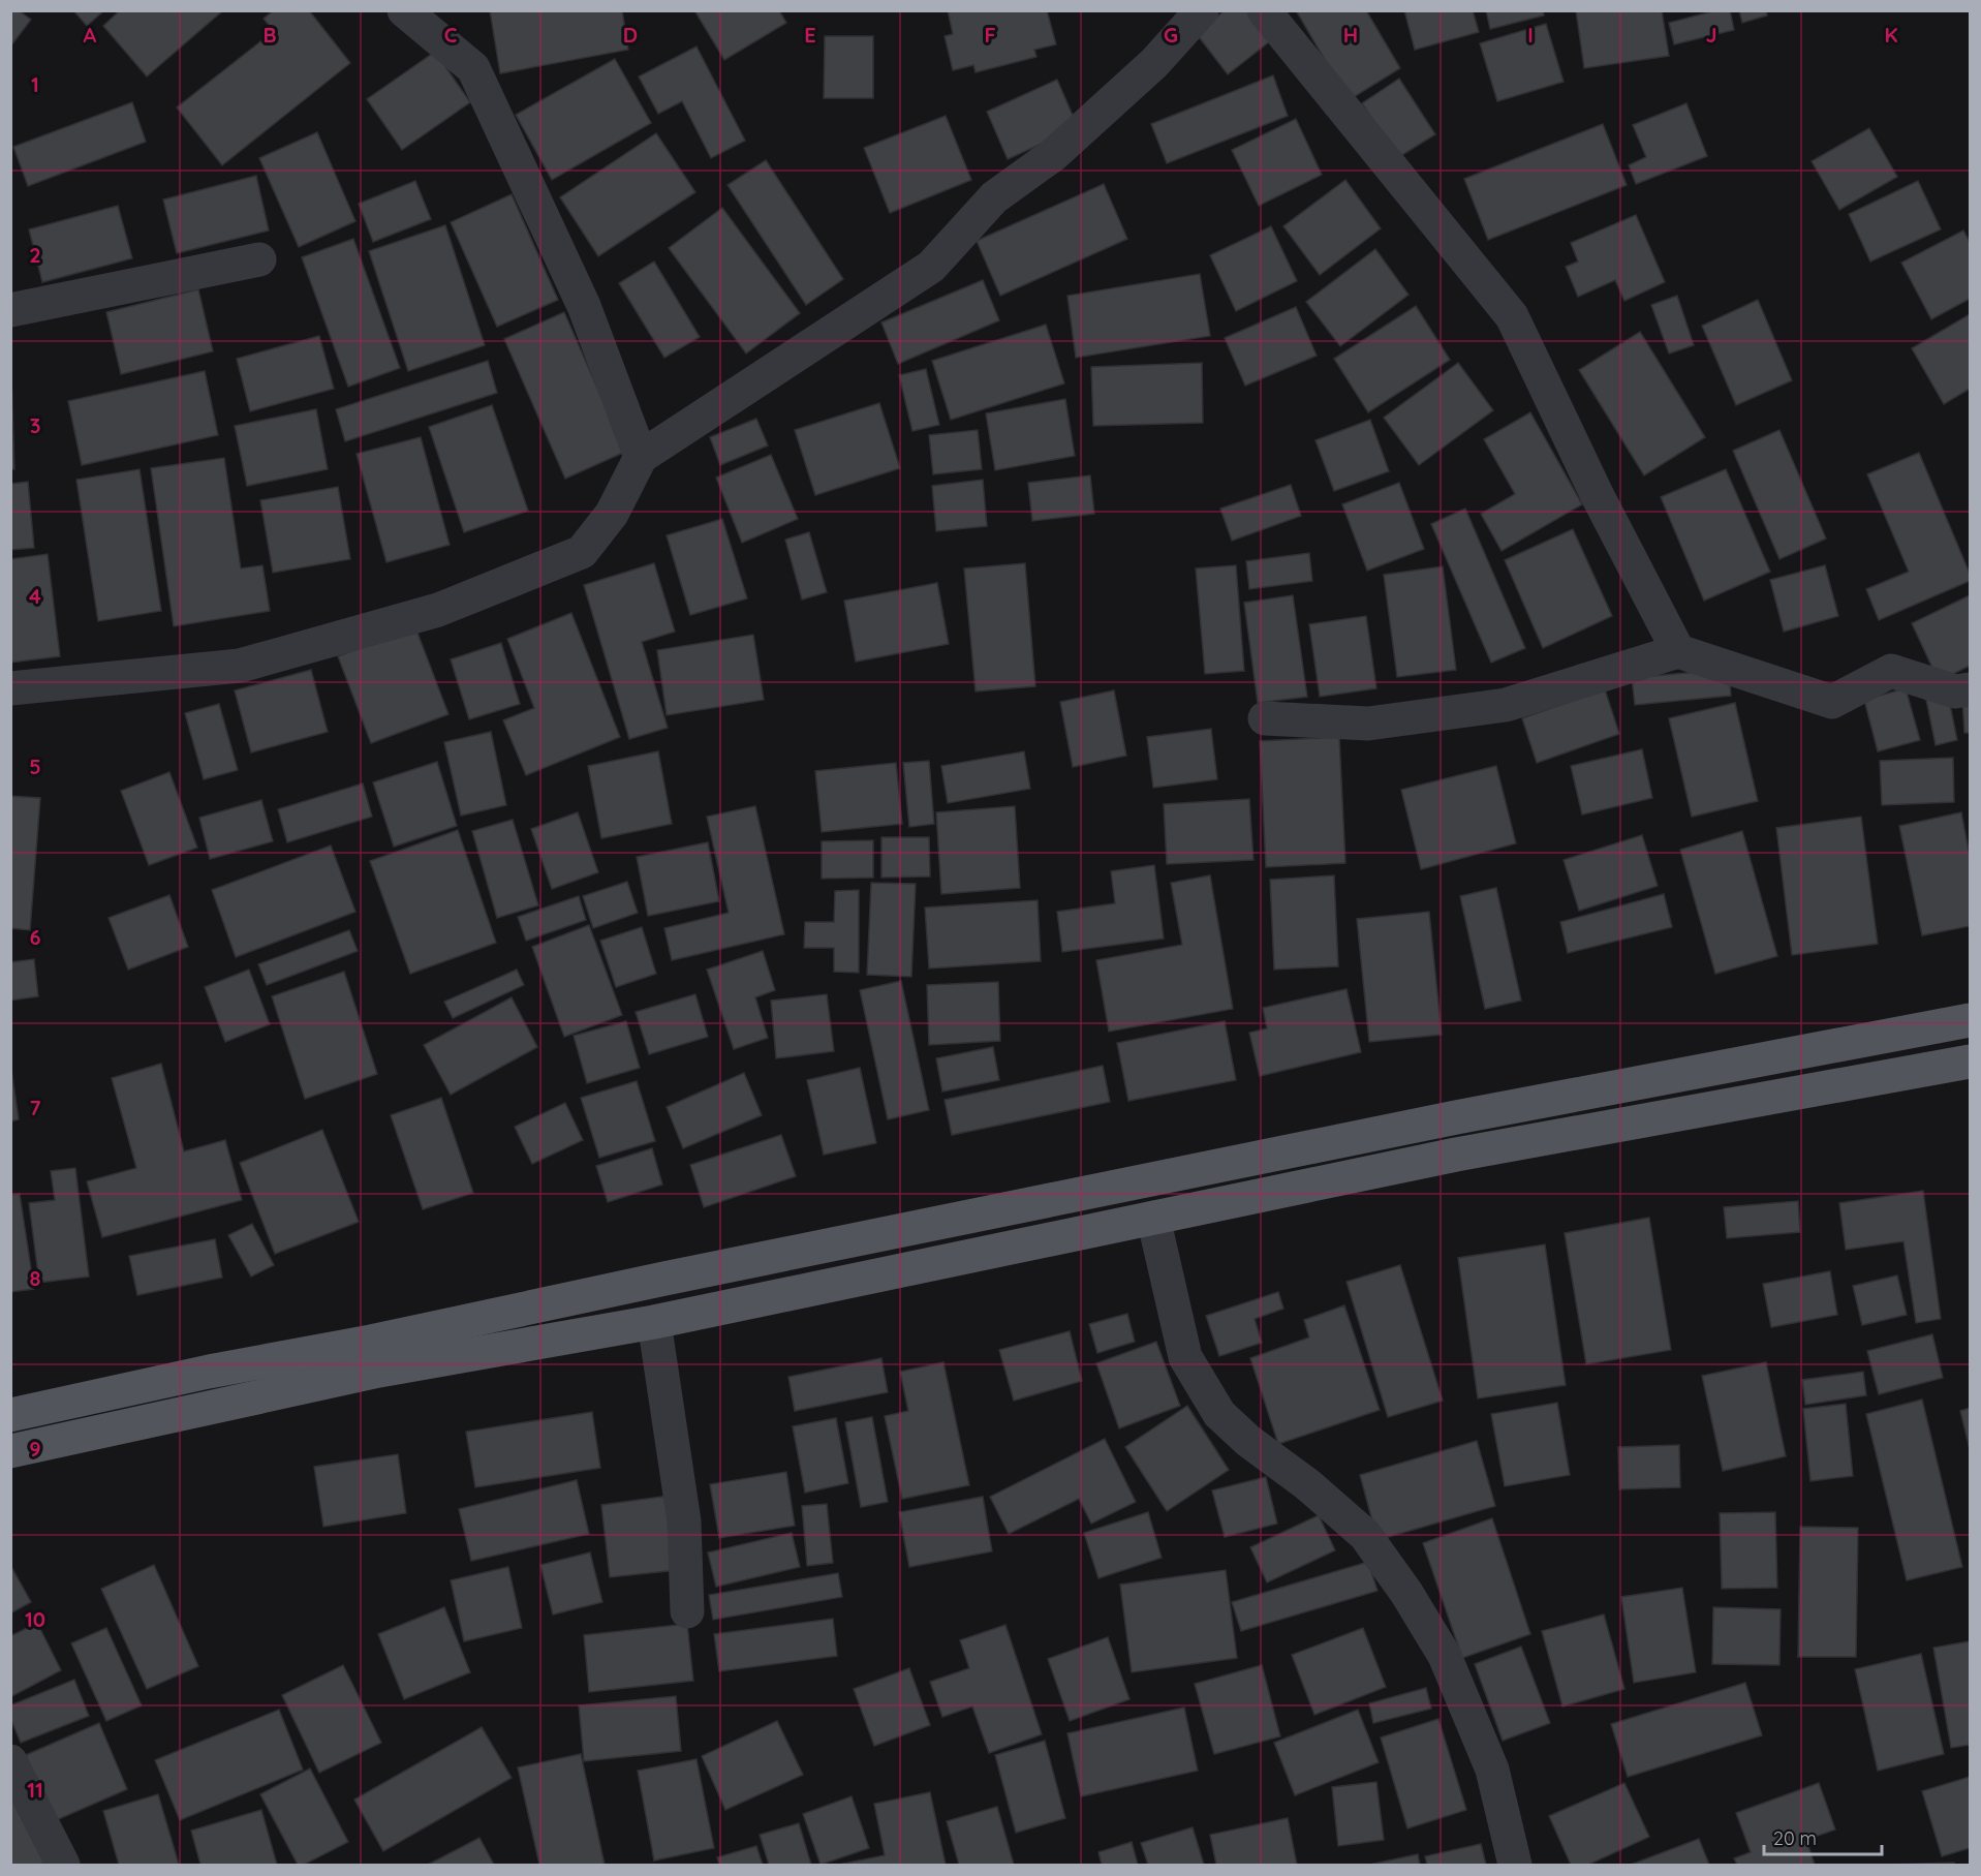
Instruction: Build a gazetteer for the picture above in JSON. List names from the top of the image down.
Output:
{
  "scale_bar": "20 m",
  "grid": {
    "columns": [
      "A",
      "B",
      "C",
      "D",
      "E",
      "F",
      "G",
      "H",
      "I",
      "J",
      "K"
    ],
    "rows": [
      "1",
      "2",
      "3",
      "4",
      "5",
      "6",
      "7",
      "8",
      "9",
      "10",
      "11"
    ]
  }
}
